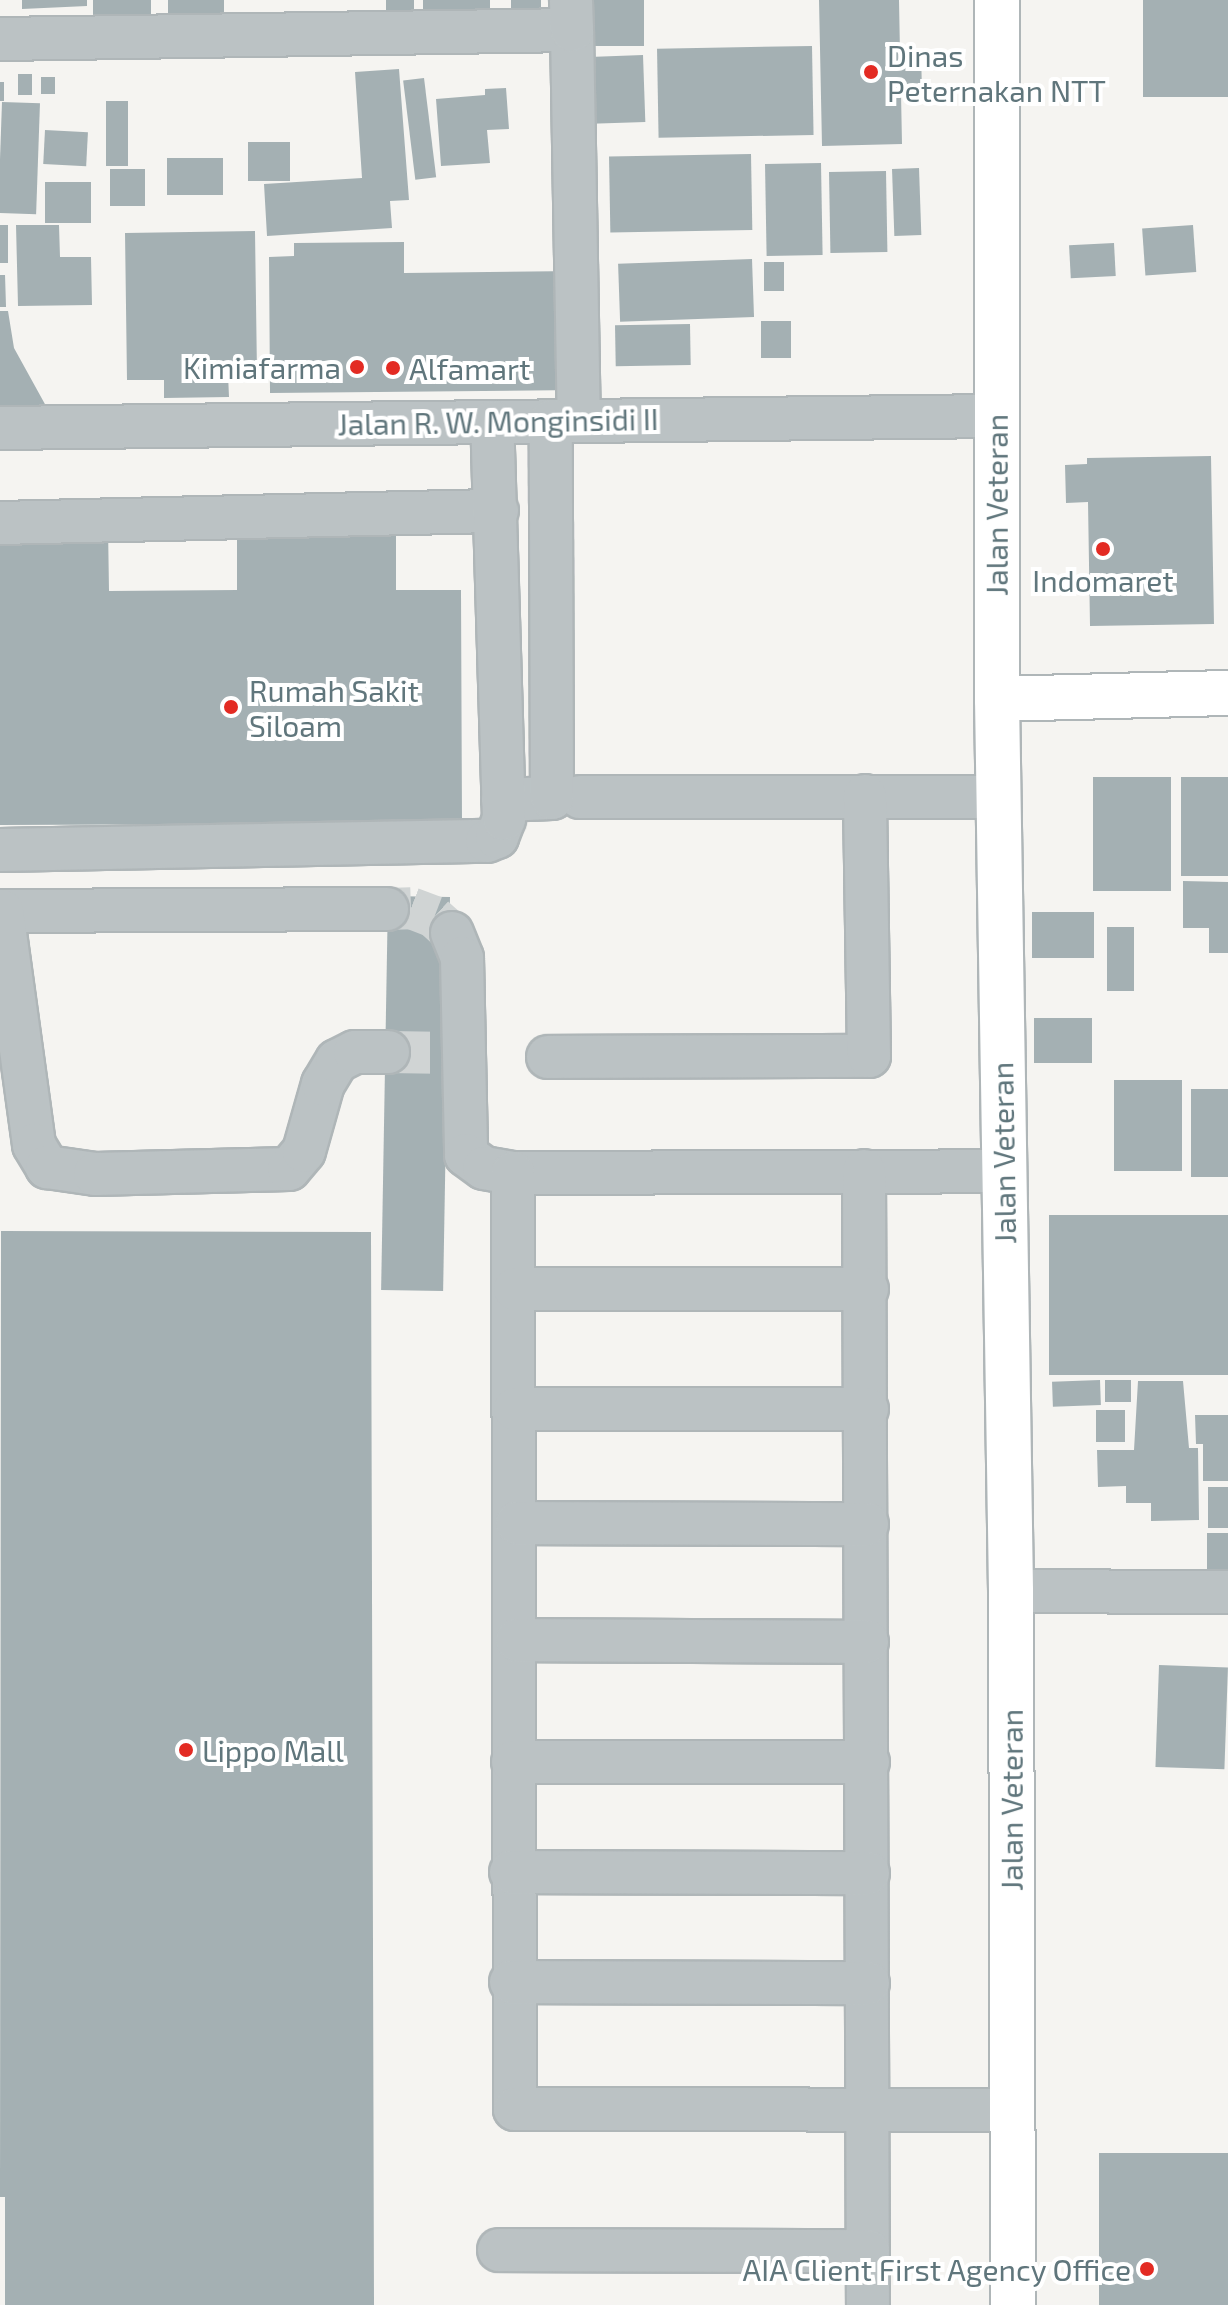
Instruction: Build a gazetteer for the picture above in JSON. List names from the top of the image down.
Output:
{
  "streets": {
    "main road": ["Jalan Veteran"],
    "street": ["Jalan R. W. Monginsidi II"]
  },
  "crossings": [
    ["Jalan R. W. Monginsidi II", "Jalan Veteran"]
  ],
  "places": [
    "Dinas Peternakan NTT",
    "Kimiafarma",
    "Alfamart",
    "Indomaret",
    "Rumah Sakit Siloam",
    "Lippo Mall",
    "AIA Client First Agency Office"
  ]
}
